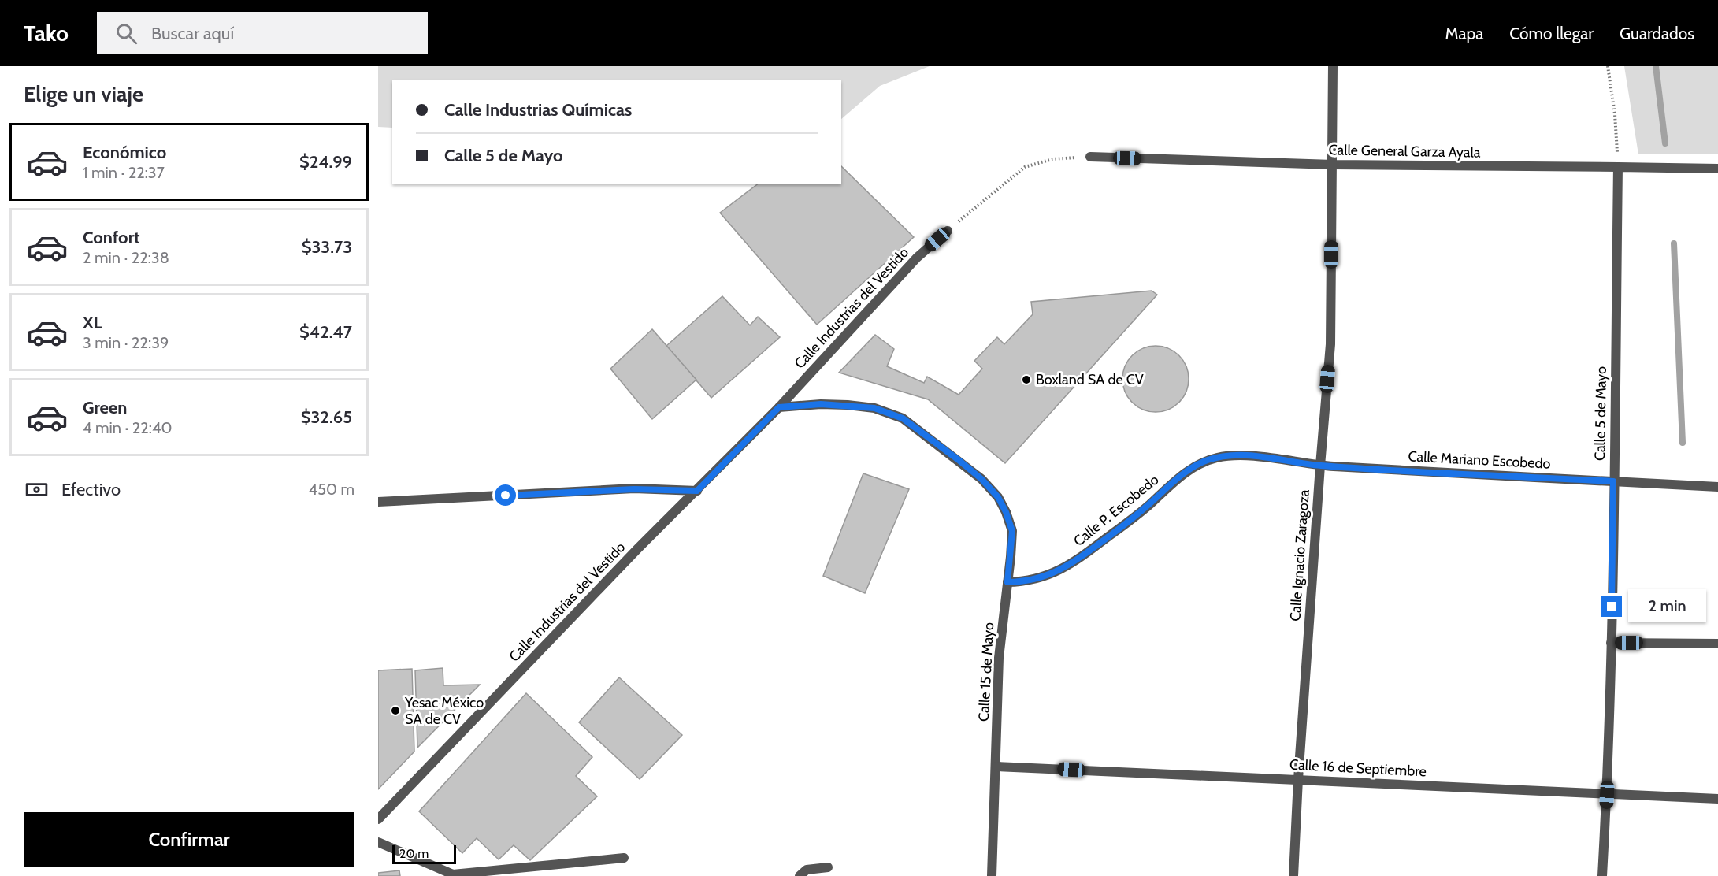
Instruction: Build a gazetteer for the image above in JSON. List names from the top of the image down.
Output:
{
  "streets": {
    "street": [
      "Calle General Garza Ayala",
      "Calle Industrias del Vestido",
      "Calle 5 de Mayo",
      "Calle Mariano Escobedo",
      "Calle P. Escobedo",
      "Calle Ignacio Zaragoza",
      "Calle 15 de Mayo",
      "Calle 16 de Septiembre"
    ]
  },
  "crossings": [
    ["Calle General Garza Ayala", "Calle 5 de Mayo"],
    ["Calle General Garza Ayala", "Calle Ignacio Zaragoza"],
    ["Calle Industrias del Vestido", "Calle 15 de Mayo"],
    ["Calle 5 de Mayo", "Calle Mariano Escobedo"],
    ["Calle 5 de Mayo", "Calle 16 de Septiembre"],
    ["Calle Mariano Escobedo", "Calle P. Escobedo"],
    ["Calle Mariano Escobedo", "Calle Ignacio Zaragoza"],
    ["Calle P. Escobedo", "Calle 15 de Mayo"],
    ["Calle Ignacio Zaragoza", "Calle 16 de Septiembre"],
    ["Calle 15 de Mayo", "Calle 16 de Septiembre"]
  ],
  "places": ["Boxland SA de CV", "Yesac México SA de CV"],
  "scale_bar": "20 m",
  "page": {
    "header": "Tako",
    "search": "Buscar aquí",
    "nav": ["Mapa", "Cómo llegar", "Guardados"],
    "heading": "Elige un viaje",
    "banner": ["Calle Industrias Químicas", "Calle 5 de Mayo"],
    "list": [
      {
        "name": "Económico",
        "note": "1 min · 22:37",
        "value": "$24.99"
      },
      {
        "name": "Confort",
        "note": "2 min · 22:38",
        "value": "$33.73"
      },
      {
        "name": "XL",
        "note": "3 min · 22:39",
        "value": "$42.47"
      },
      {
        "name": "Green",
        "note": "4 min · 22:40",
        "value": "$32.65"
      }
    ],
    "pay": ["Efectivo", "450 m"],
    "bubble": "2 min",
    "buttons": "Confirmar",
    "scale": "20 m"
  }
}
